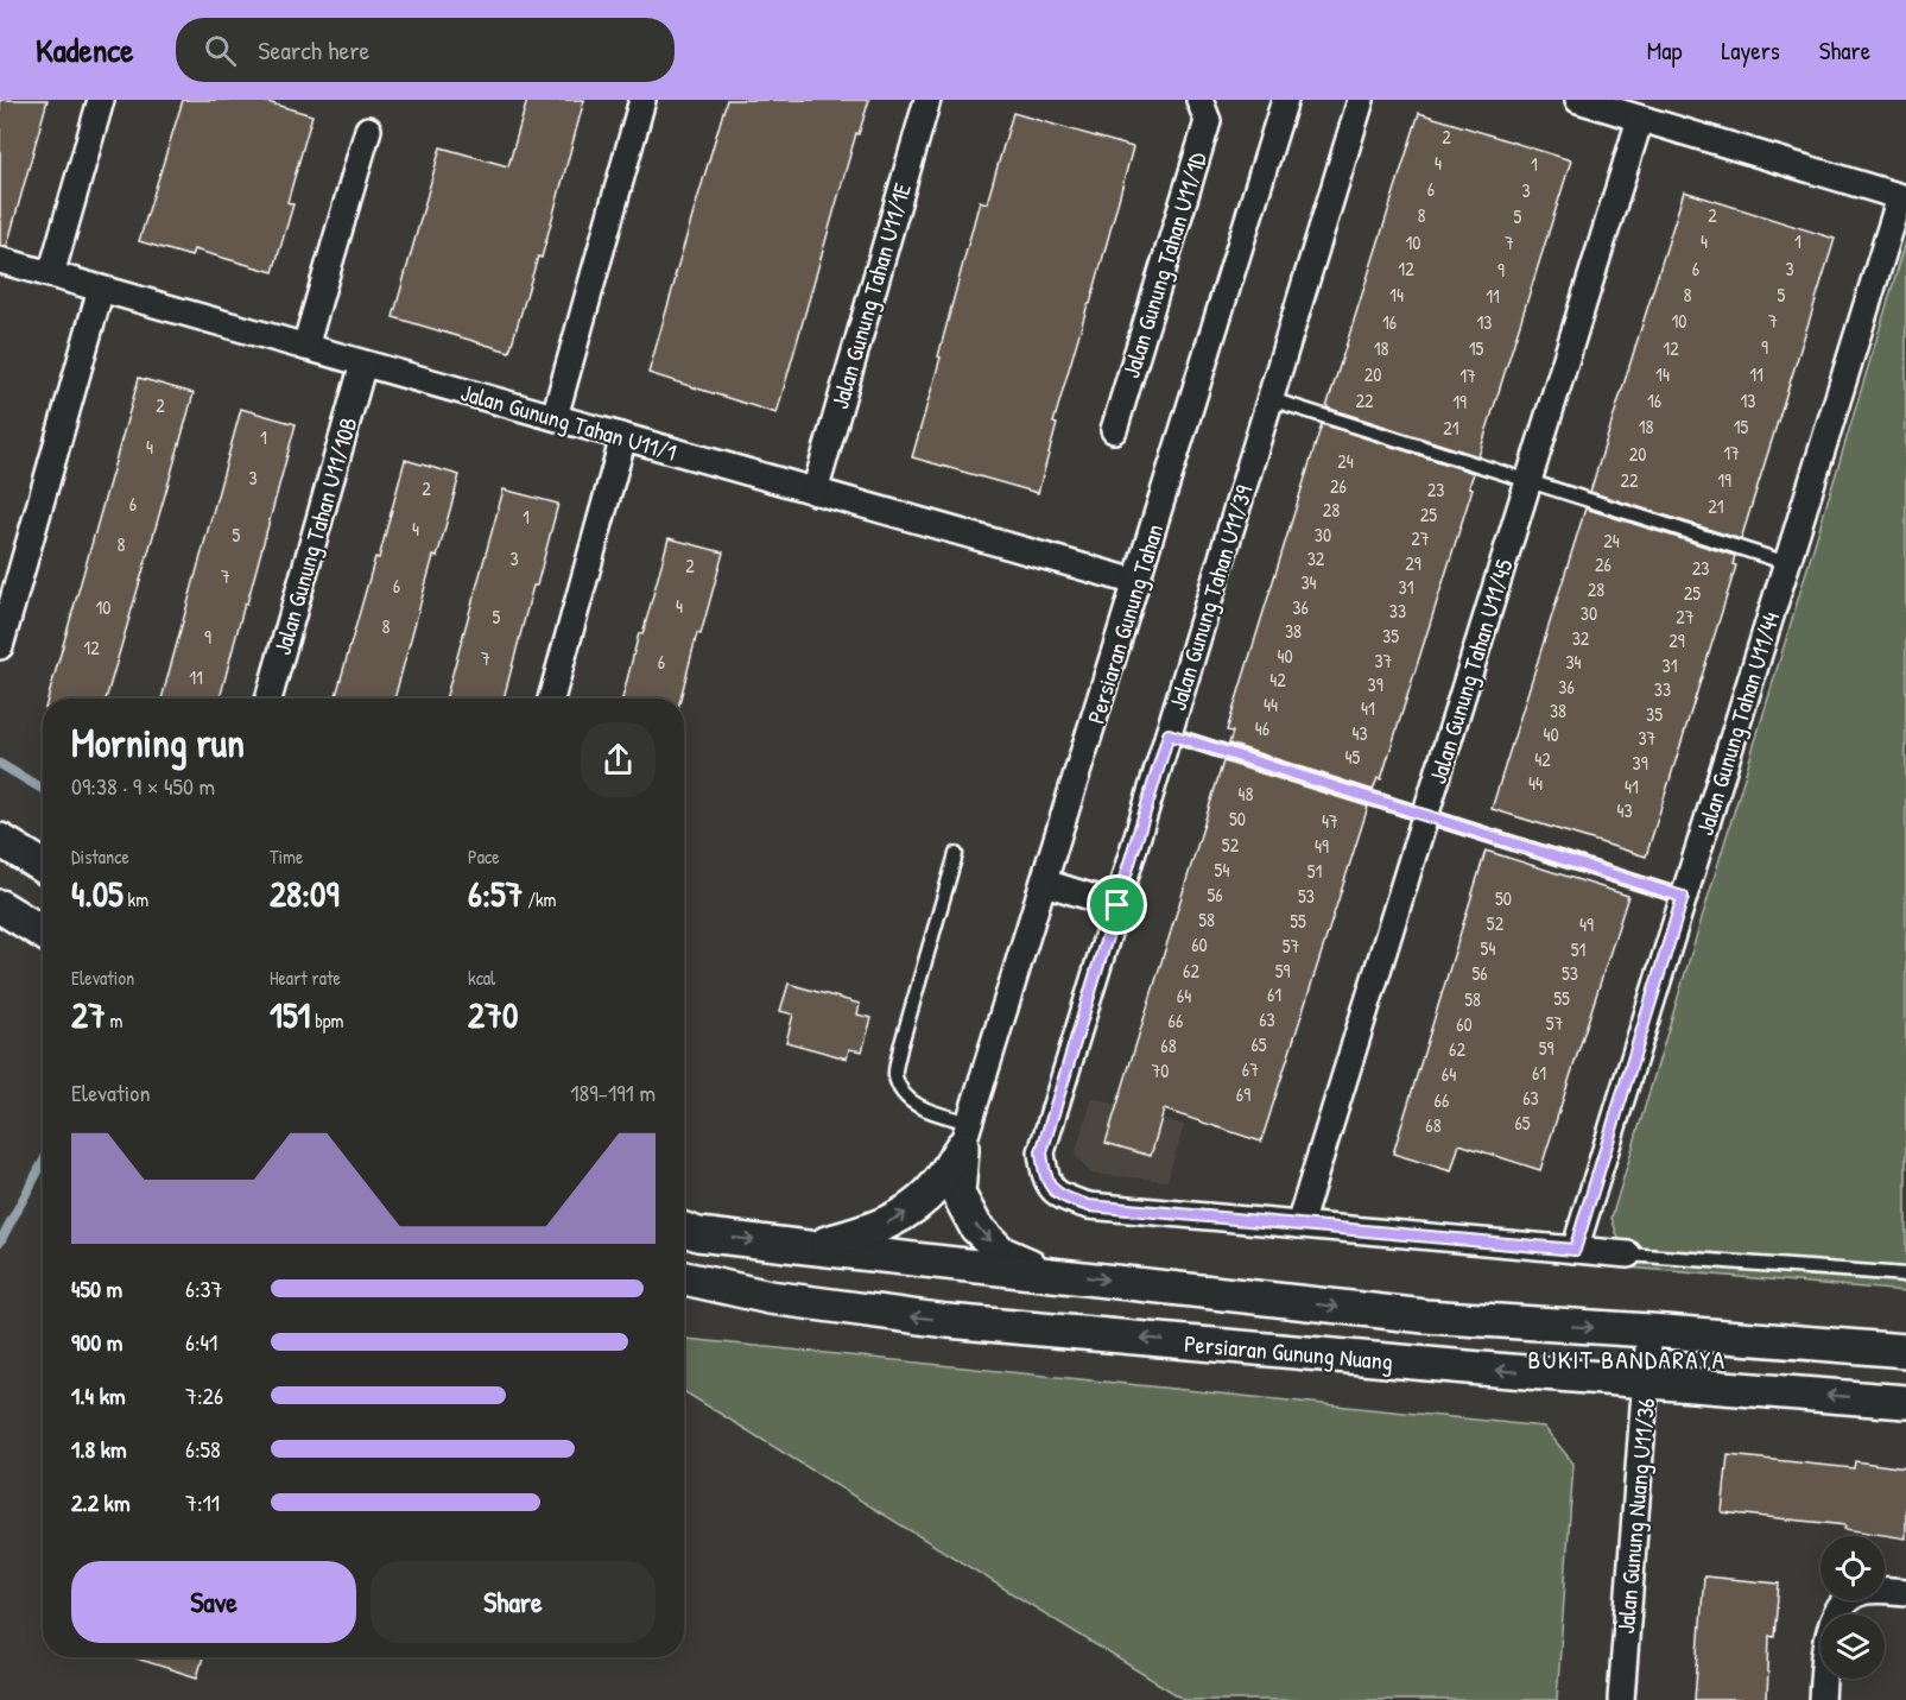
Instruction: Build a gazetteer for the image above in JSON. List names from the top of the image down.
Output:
{
  "streets": {
    "street": [
      "Jalan Gunung Tahan U11/1D",
      "Jalan Gunung Tahan U11/1E",
      "Jalan Gunung Tahan U11/1",
      "Jalan Gunung Tahan U11/10B",
      "Jalan Gunung Tahan U11/39",
      "Persiaran Gunung Tahan",
      "Jalan Gunung Tahan U11/45",
      "Jalan Gunung Tahan U11/44",
      "Persiaran Gunung Nuang",
      "Jalan Gunung Nuang U11/36"
    ]
  },
  "crossings": [
    ["Jalan Gunung Tahan U11/1E", "Jalan Gunung Tahan U11/1"],
    ["Jalan Gunung Tahan U11/1", "Jalan Gunung Tahan U11/10B"],
    ["Jalan Gunung Tahan U11/1", "Persiaran Gunung Tahan"],
    ["Jalan Gunung Tahan U11/39", "Jalan Gunung Tahan U11/45"],
    ["Persiaran Gunung Nuang", "Jalan Gunung Nuang U11/36"]
  ],
  "districts": ["BUKIT BANDARAYA"],
  "house_numbers": [
    "2",
    "4",
    "1",
    "6",
    "3",
    "8",
    "2",
    "5",
    "4",
    "1",
    "10",
    "7",
    "12",
    "6",
    "3",
    "9",
    "14",
    "8",
    "5",
    "11",
    "10",
    "7",
    "16",
    "13",
    "9",
    "18",
    "15",
    "12",
    "20",
    "14",
    "11",
    "17",
    "22",
    "16",
    "13",
    "19",
    "2",
    "18",
    "15",
    "21",
    "1",
    "4",
    "17",
    "20",
    "24",
    "3",
    "22",
    "19",
    "26",
    "2",
    "23",
    "6",
    "21",
    "28",
    "25",
    "1",
    "4",
    "5",
    "30",
    "27",
    "24",
    "8",
    "3",
    "32",
    "29",
    "26",
    "2",
    "23",
    "7",
    "34",
    "6",
    "31",
    "28",
    "25",
    "4",
    "10",
    "36",
    "33",
    "30",
    "5",
    "27",
    "8",
    "38",
    "35",
    "9",
    "32",
    "29",
    "12",
    "40",
    "7",
    "37",
    "6",
    "34",
    "31",
    "11",
    "42",
    "39",
    "36",
    "33",
    "44",
    "41",
    "38",
    "35",
    "46",
    "43",
    "40",
    "37",
    "45",
    "42",
    "39",
    "44",
    "41",
    "48",
    "43",
    "50",
    "47",
    "52",
    "49",
    "54",
    "51",
    "56",
    "53",
    "50",
    "58",
    "55",
    "52",
    "49",
    "60",
    "57",
    "54",
    "51",
    "62",
    "59",
    "56",
    "53",
    "61",
    "64",
    "55",
    "58",
    "63",
    "66",
    "57",
    "60",
    "65",
    "68",
    "59",
    "62",
    "67",
    "70",
    "61",
    "64",
    "69",
    "63",
    "66",
    "65",
    "68"
  ],
  "page": {
    "header": "Kadence",
    "search": "Search here",
    "nav": ["Map", "Layers", "Share"],
    "heading": ["Morning run", "09:38 · 9 × 450 m"],
    "stats": [
      ["Distance", "4.05 km"],
      ["Time", "28:09"],
      ["Pace", "6:57 /km"],
      ["Elevation", "27 m"],
      ["Heart rate", "151 bpm"],
      ["kcal", "270"]
    ],
    "chart": ["Elevation", "189–191 m"],
    "list": [
      {
        "name": "450 m",
        "note": "6:37"
      },
      {
        "name": "900 m",
        "note": "6:41"
      },
      {
        "name": "1.4 km",
        "note": "7:26"
      },
      {
        "name": "1.8 km",
        "note": "6:58"
      },
      {
        "name": "2.2 km",
        "note": "7:11"
      }
    ],
    "buttons": ["Save", "Share"]
  }
}
